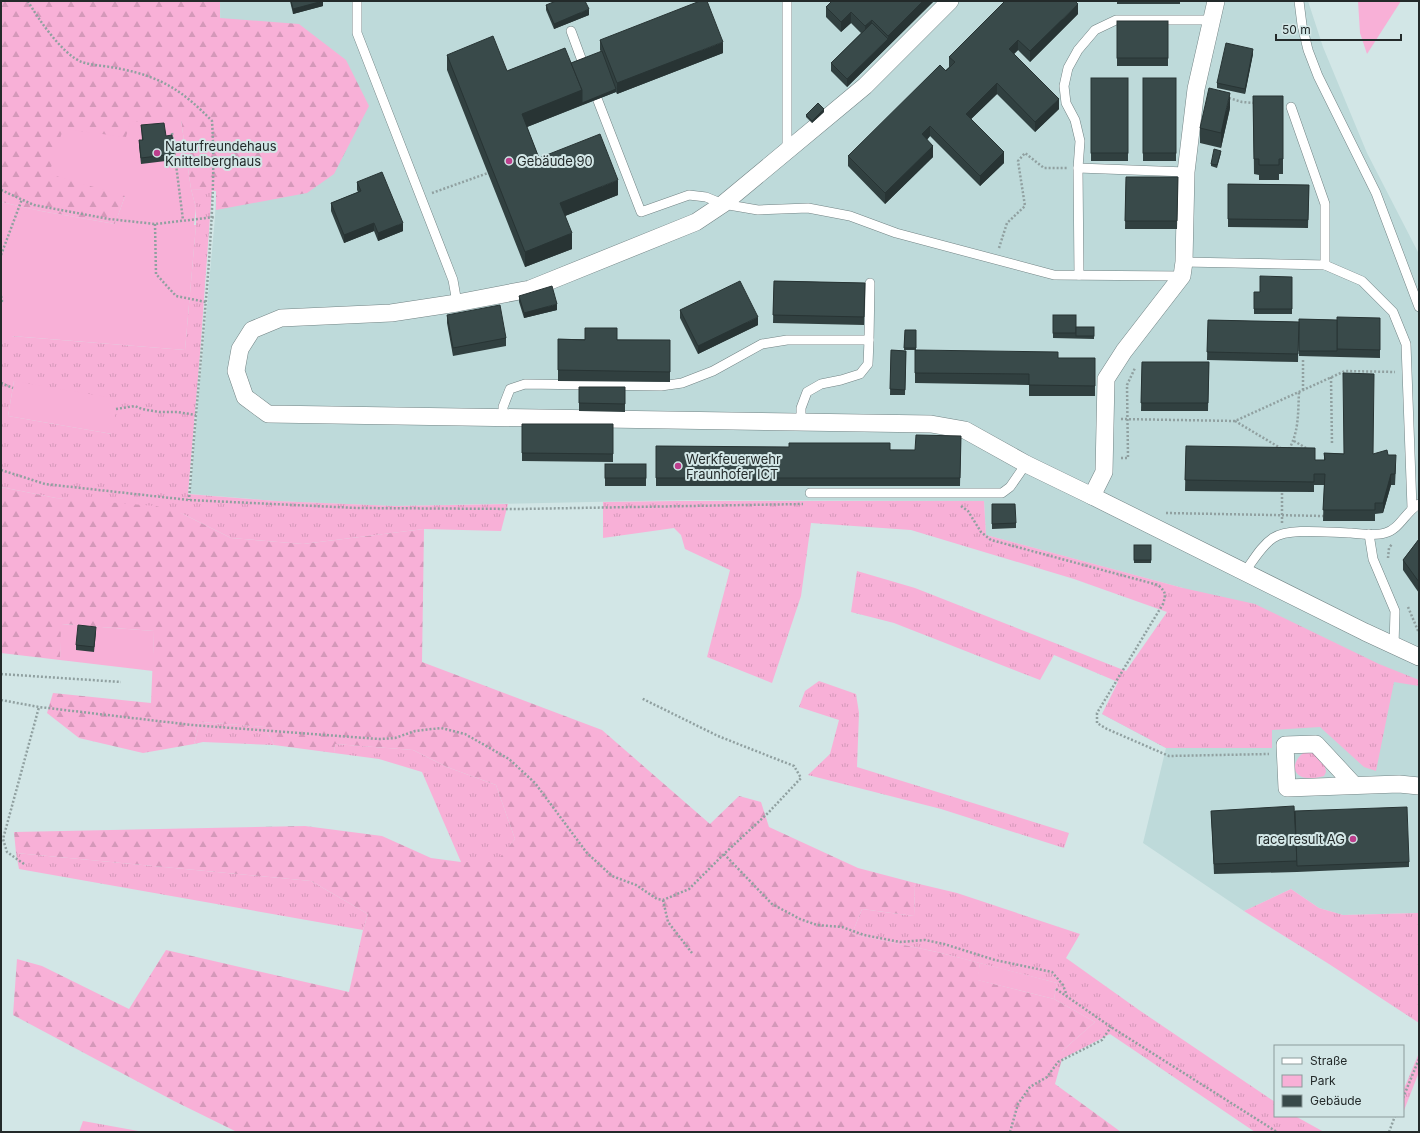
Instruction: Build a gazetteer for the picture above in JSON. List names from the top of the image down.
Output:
{
  "places": [
    "Naturfreundehaus Knittelberghaus",
    "Gebäude 90",
    "Werkfeuerwehr Fraunhofer ICT",
    "race result AG"
  ],
  "legend": ["Straße", "Park", "Gebäude"],
  "scale_bar": "50 m"
}
